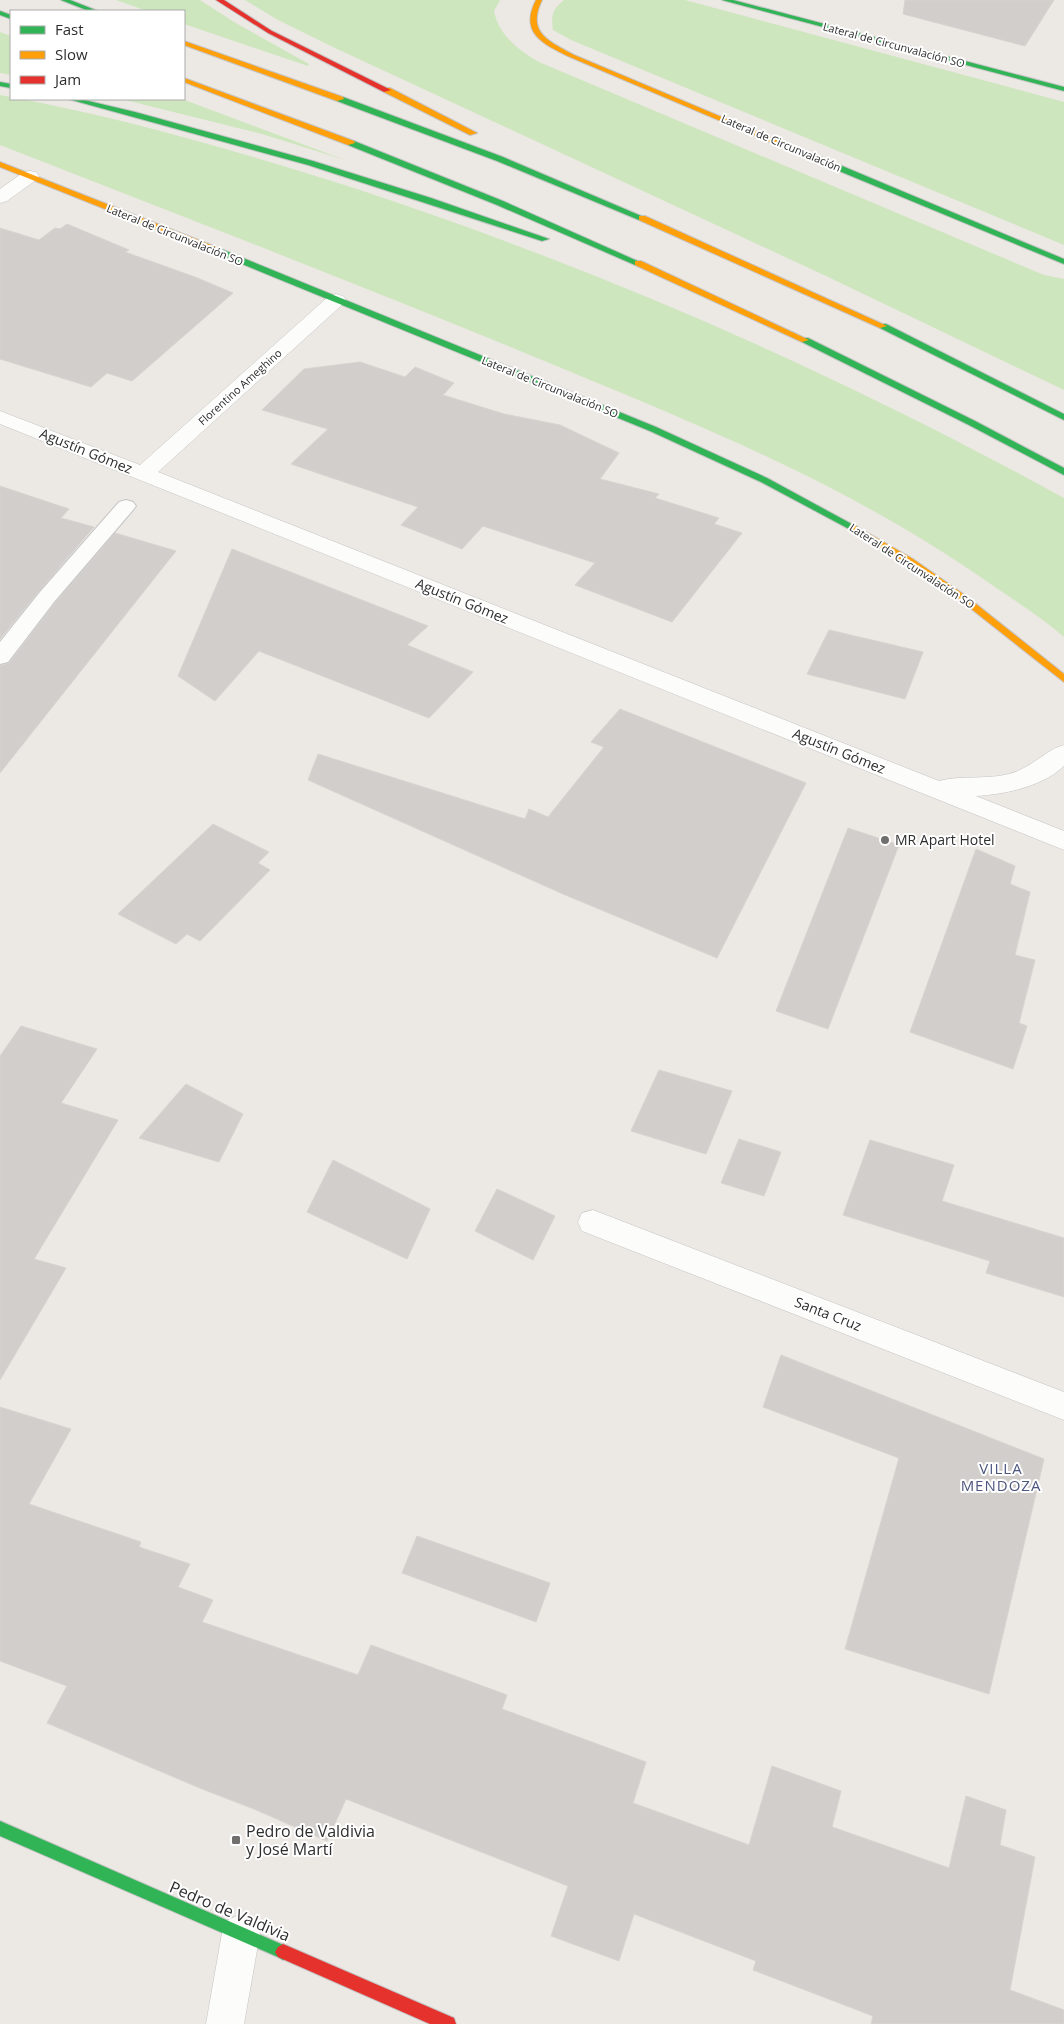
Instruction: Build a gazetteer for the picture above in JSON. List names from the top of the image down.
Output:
{
  "streets": {
    "main road": ["Lateral de Circunvalación SO", "Lateral de Circunvalación", "Pedro de Valdivia"],
    "street": ["Florentino Ameghino", "Agustín Gómez", "Santa Cruz"]
  },
  "crossings": [
    ["Lateral de Circunvalación SO", "Florentino Ameghino"],
    ["Florentino Ameghino", "Agustín Gómez"]
  ],
  "districts": ["VILLA MENDOZA"],
  "places": {
    "other": ["MR Apart Hotel"],
    "transit": ["Pedro de Valdivia y José Martí"]
  },
  "legend": ["Fast", "Slow", "Jam"]
}
